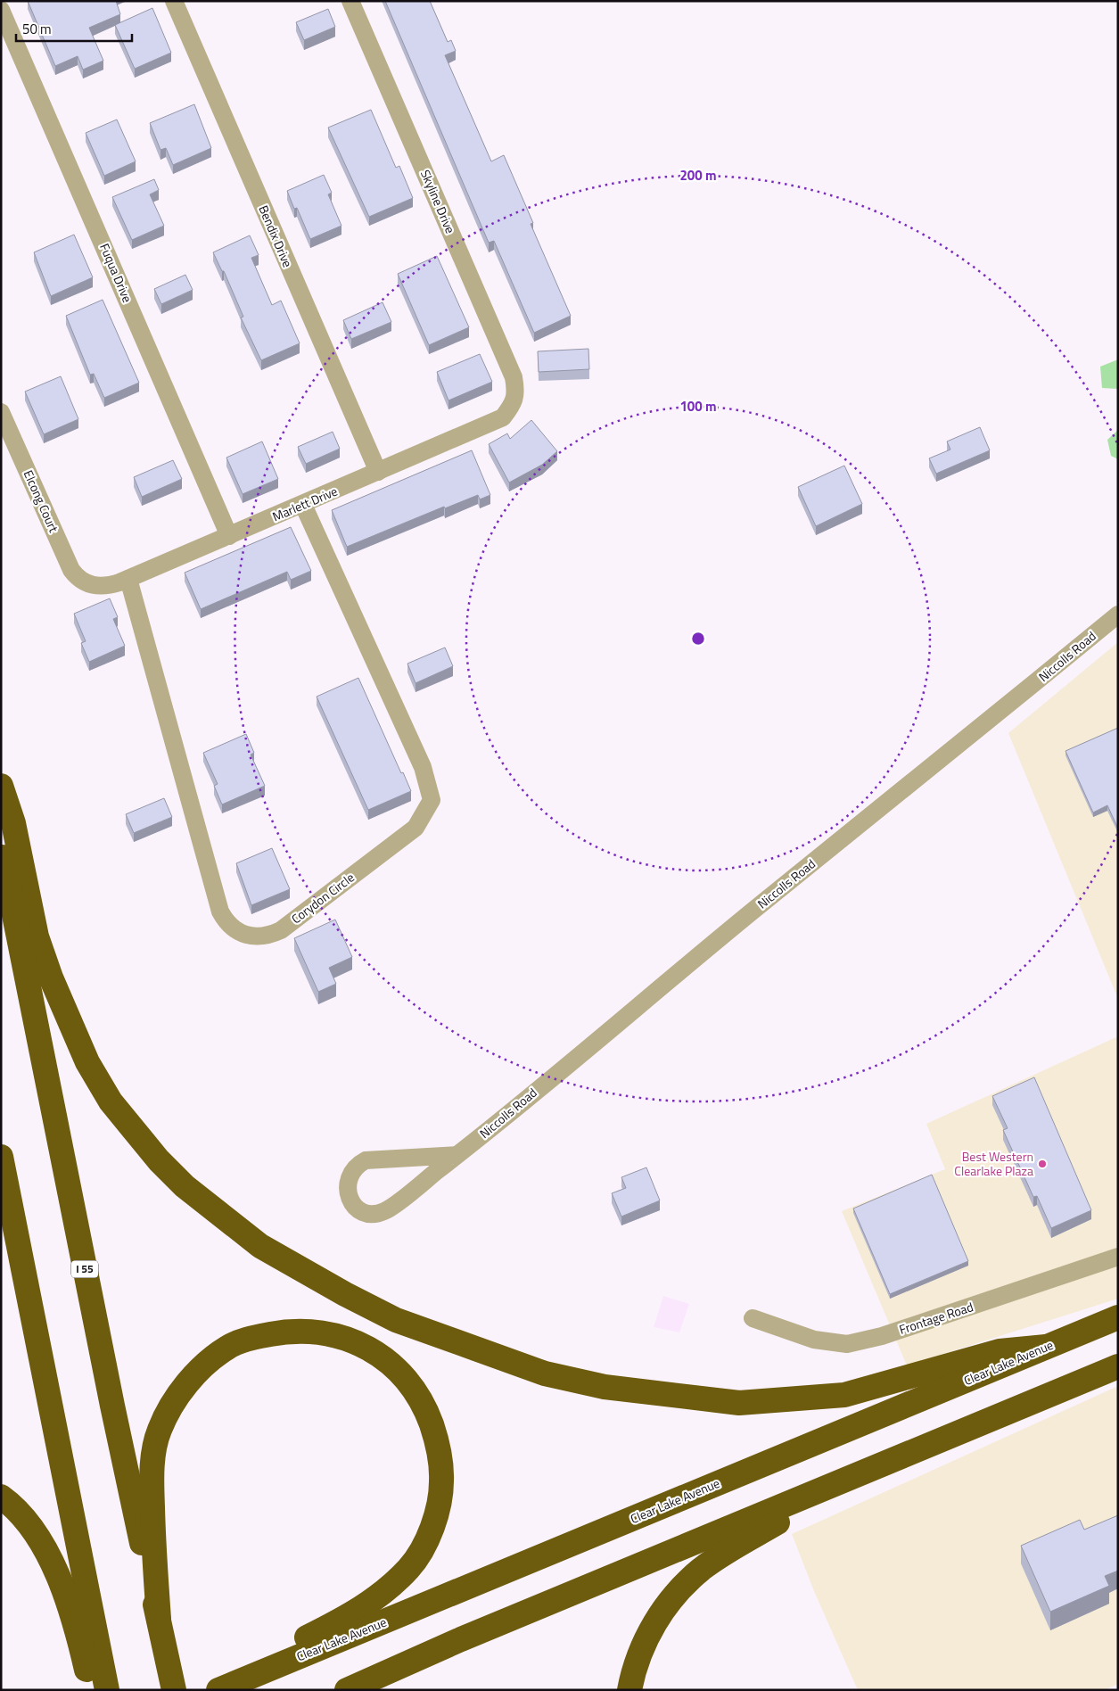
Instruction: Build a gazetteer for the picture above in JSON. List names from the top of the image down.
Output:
{
  "streets": {
    "highway": ["I 55", "Clear Lake Avenue"],
    "street": [
      "Skyline Drive",
      "Bendix Drive",
      "Fuqua Drive",
      "Elcong Court",
      "Marlett Drive",
      "Niccolls Road",
      "Corydon Circle",
      "Frontage Road"
    ]
  },
  "crossings": [
    ["Skyline Drive", "Marlett Drive"],
    ["Bendix Drive", "Marlett Drive"],
    ["Fuqua Drive", "Marlett Drive"],
    ["Elcong Court", "Marlett Drive"],
    ["Marlett Drive", "Corydon Circle"]
  ],
  "places": ["Best Western Clearlake Plaza"],
  "scale_bar": "50 m",
  "rings": ["200 m", "100 m"]
}
